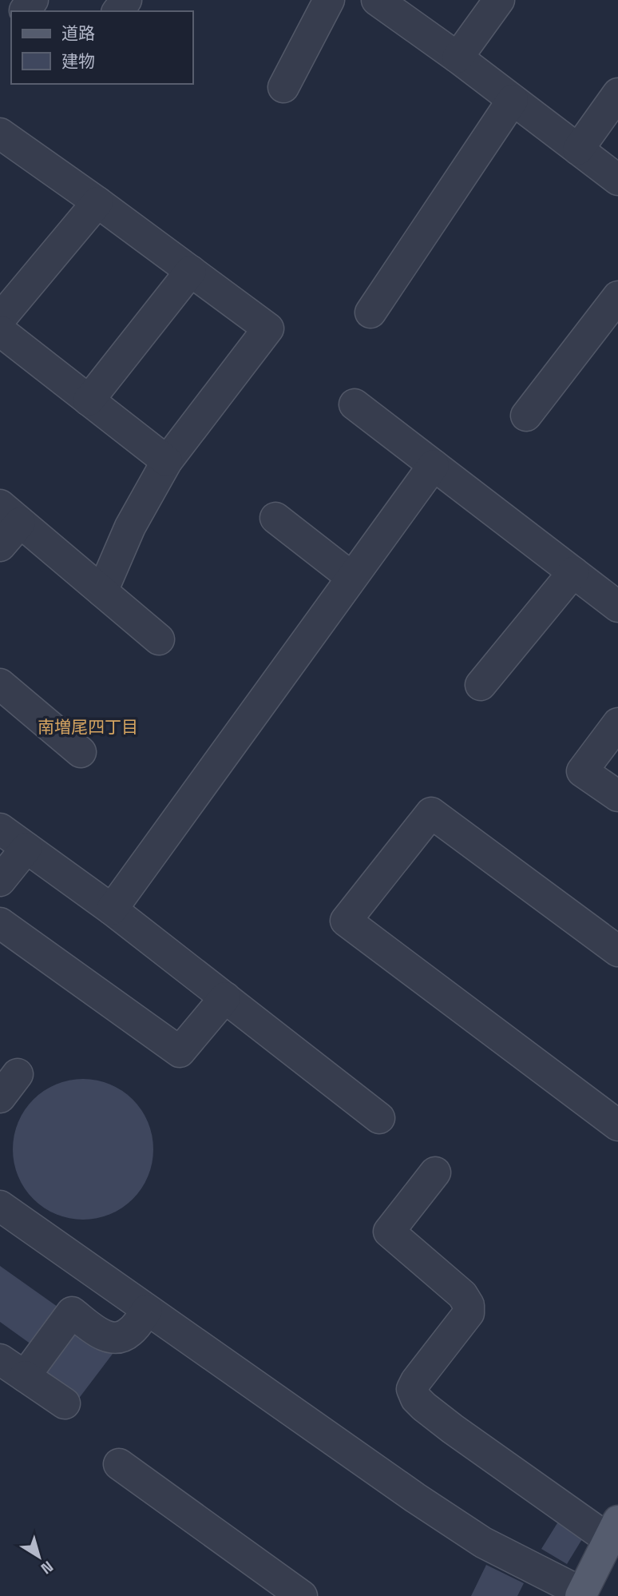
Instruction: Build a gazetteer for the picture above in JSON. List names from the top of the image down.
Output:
{
  "districts": ["南増尾四丁目"],
  "legend": ["道路", "建物"],
  "north": "bottom right"
}
